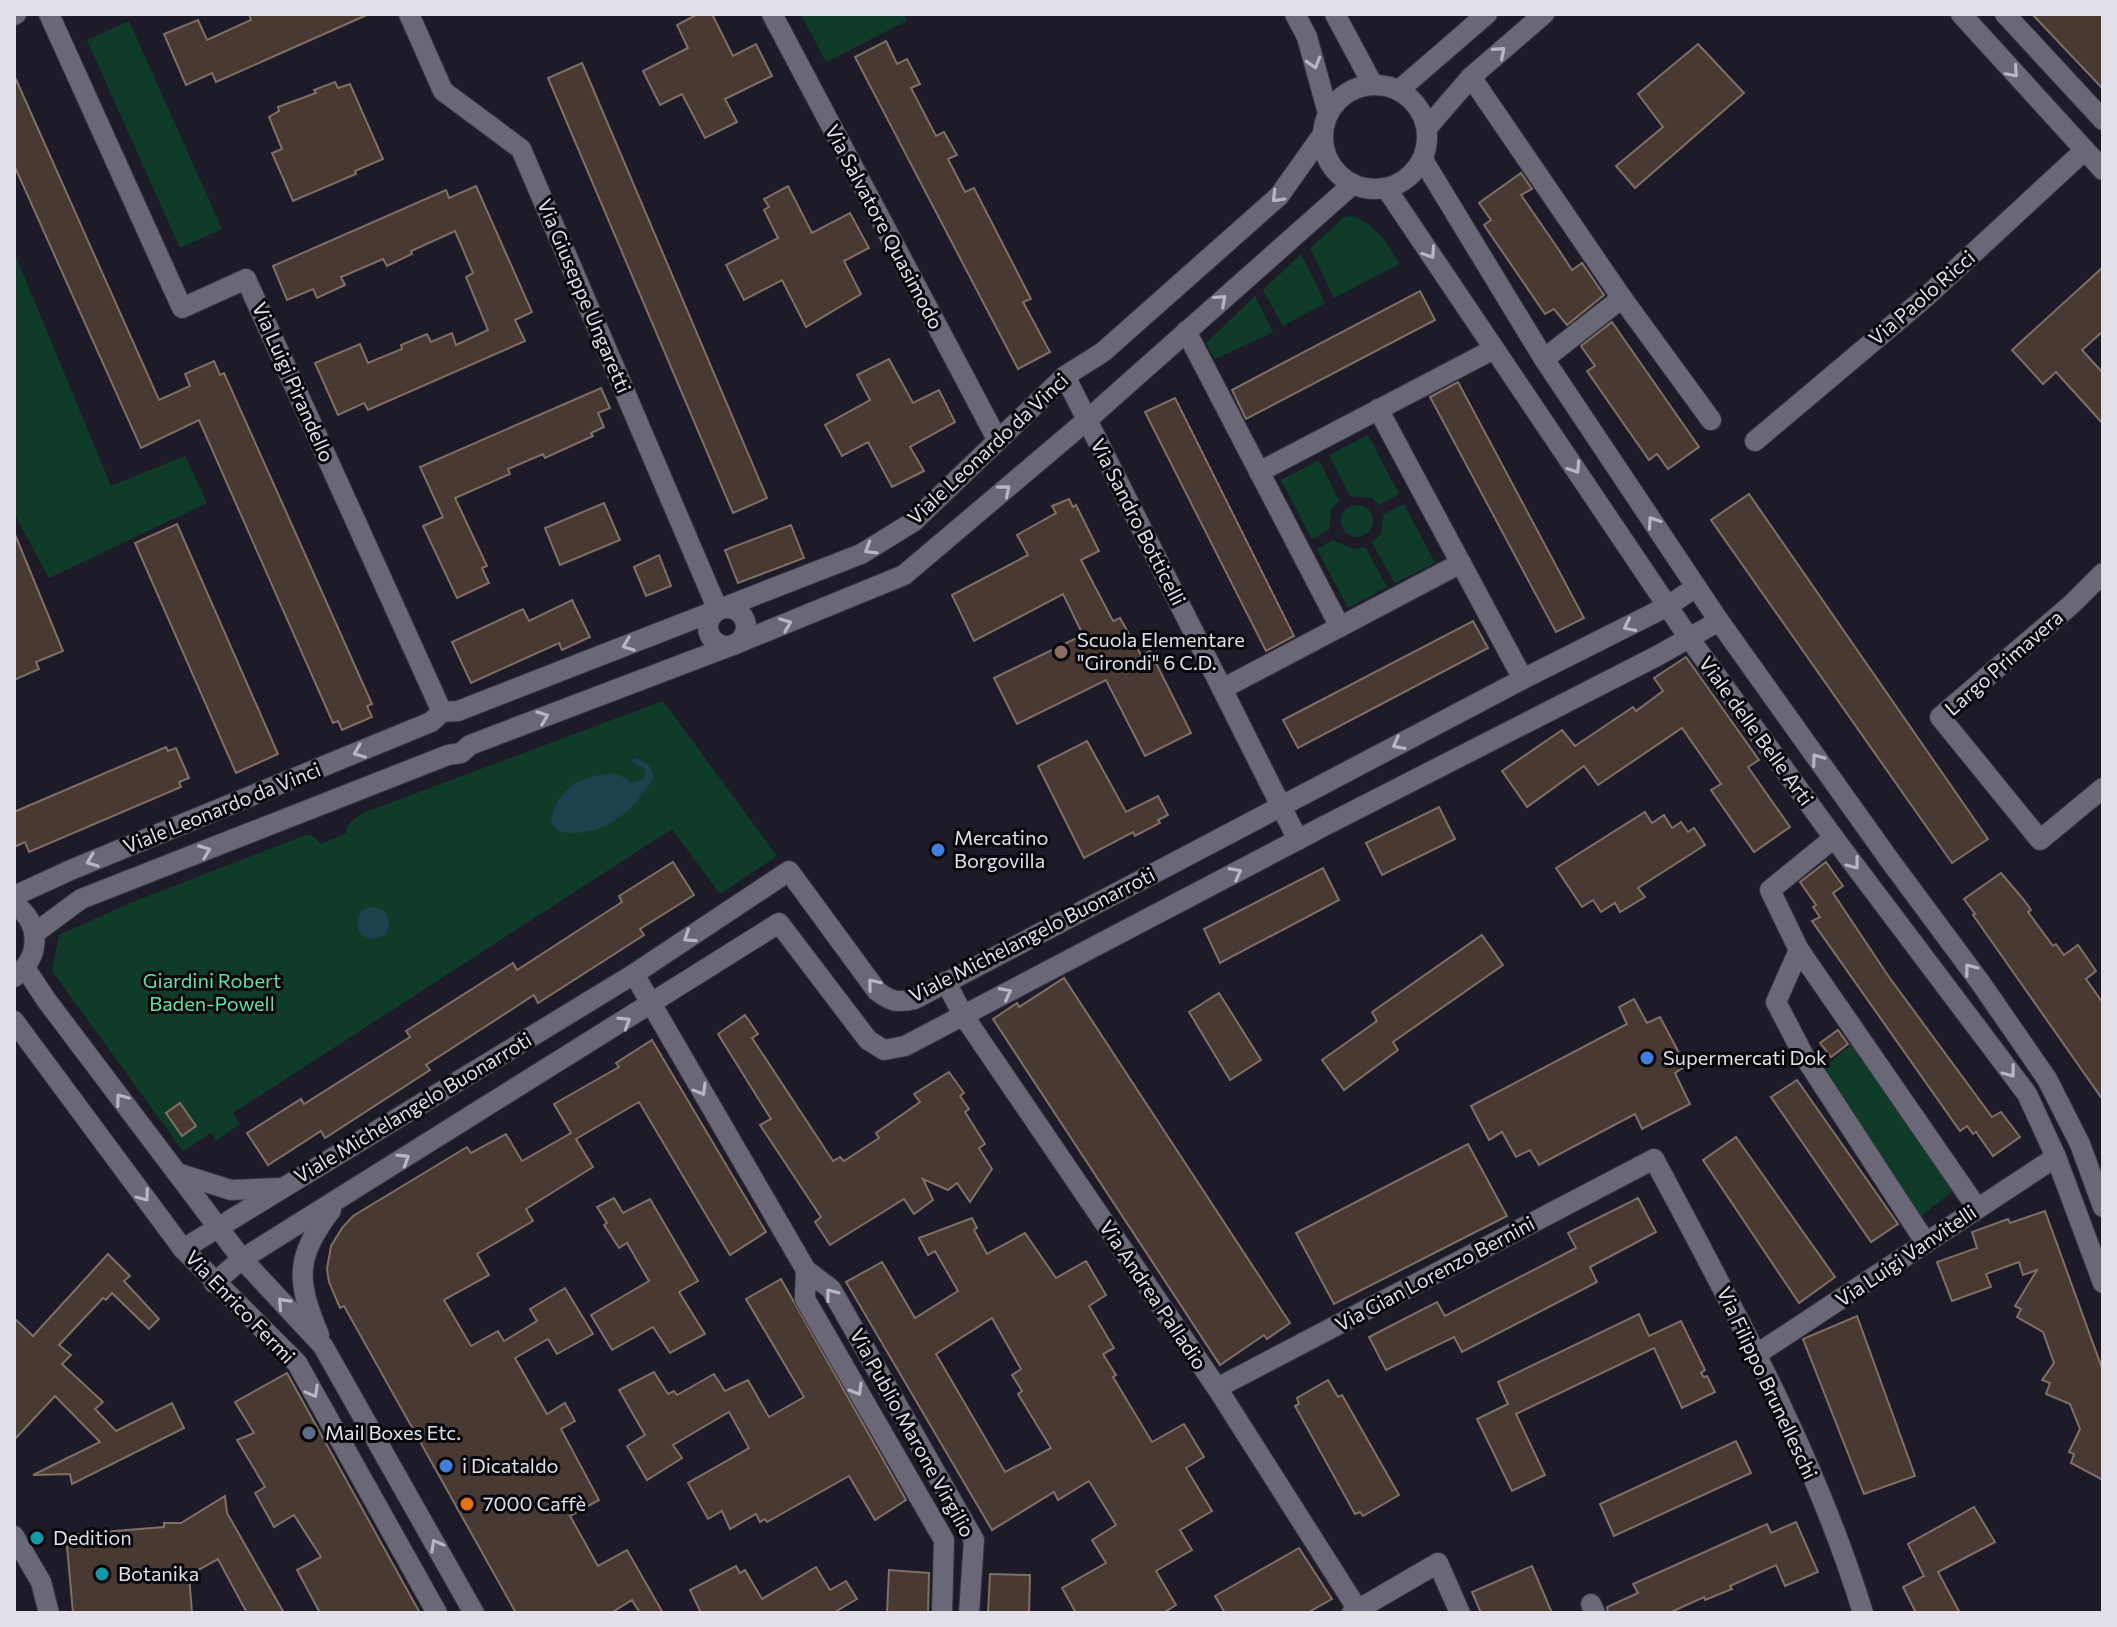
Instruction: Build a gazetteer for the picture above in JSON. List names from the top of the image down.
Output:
{
  "streets": {
    "street": [
      "Via Salvatore Quasimodo",
      "Via Giuseppe Ungaretti",
      "Via Paolo Ricci",
      "Via Luigi Pirandello",
      "Viale Leonardo da Vinci",
      "Via Sandro Botticelli",
      "Largo Primavera",
      "Viale delle Belle Arti",
      "Viale Michelangelo Buonarroti",
      "Via Luigi Vanvitelli",
      "Via Gian Lorenzo Bernini",
      "Via Andrea Palladio",
      "Via Enrico Fermi",
      "Via Filippo Brunelleschi",
      "Via Publio Marone Virgilio"
    ]
  },
  "crossings": [
    ["Via Salvatore Quasimodo", "Viale Leonardo da Vinci"],
    ["Via Giuseppe Ungaretti", "Viale Leonardo da Vinci"],
    ["Via Luigi Pirandello", "Viale Leonardo da Vinci"],
    ["Viale Leonardo da Vinci", "Via Sandro Botticelli"],
    ["Viale Leonardo da Vinci", "Viale delle Belle Arti"],
    ["Via Sandro Botticelli", "Viale Michelangelo Buonarroti"],
    ["Viale delle Belle Arti", "Viale Michelangelo Buonarroti"],
    ["Viale delle Belle Arti", "Via Luigi Vanvitelli"],
    ["Viale Michelangelo Buonarroti", "Via Andrea Palladio"],
    ["Viale Michelangelo Buonarroti", "Via Enrico Fermi"],
    ["Viale Michelangelo Buonarroti", "Via Publio Marone Virgilio"],
    ["Via Luigi Vanvitelli", "Via Filippo Brunelleschi"],
    ["Via Gian Lorenzo Bernini", "Via Andrea Palladio"],
    ["Via Gian Lorenzo Bernini", "Via Filippo Brunelleschi"]
  ],
  "parks": ["Giardini Robert Baden-Powell"],
  "places": [
    "Scuola Elementare \"Girondi\" 6 C.D.",
    "Mercatino Borgovilla",
    "Supermercati Dok",
    "Mail Boxes Etc.",
    "i Dicataldo",
    "7000 Caffè",
    "Dedition",
    "Botanika"
  ]
}
